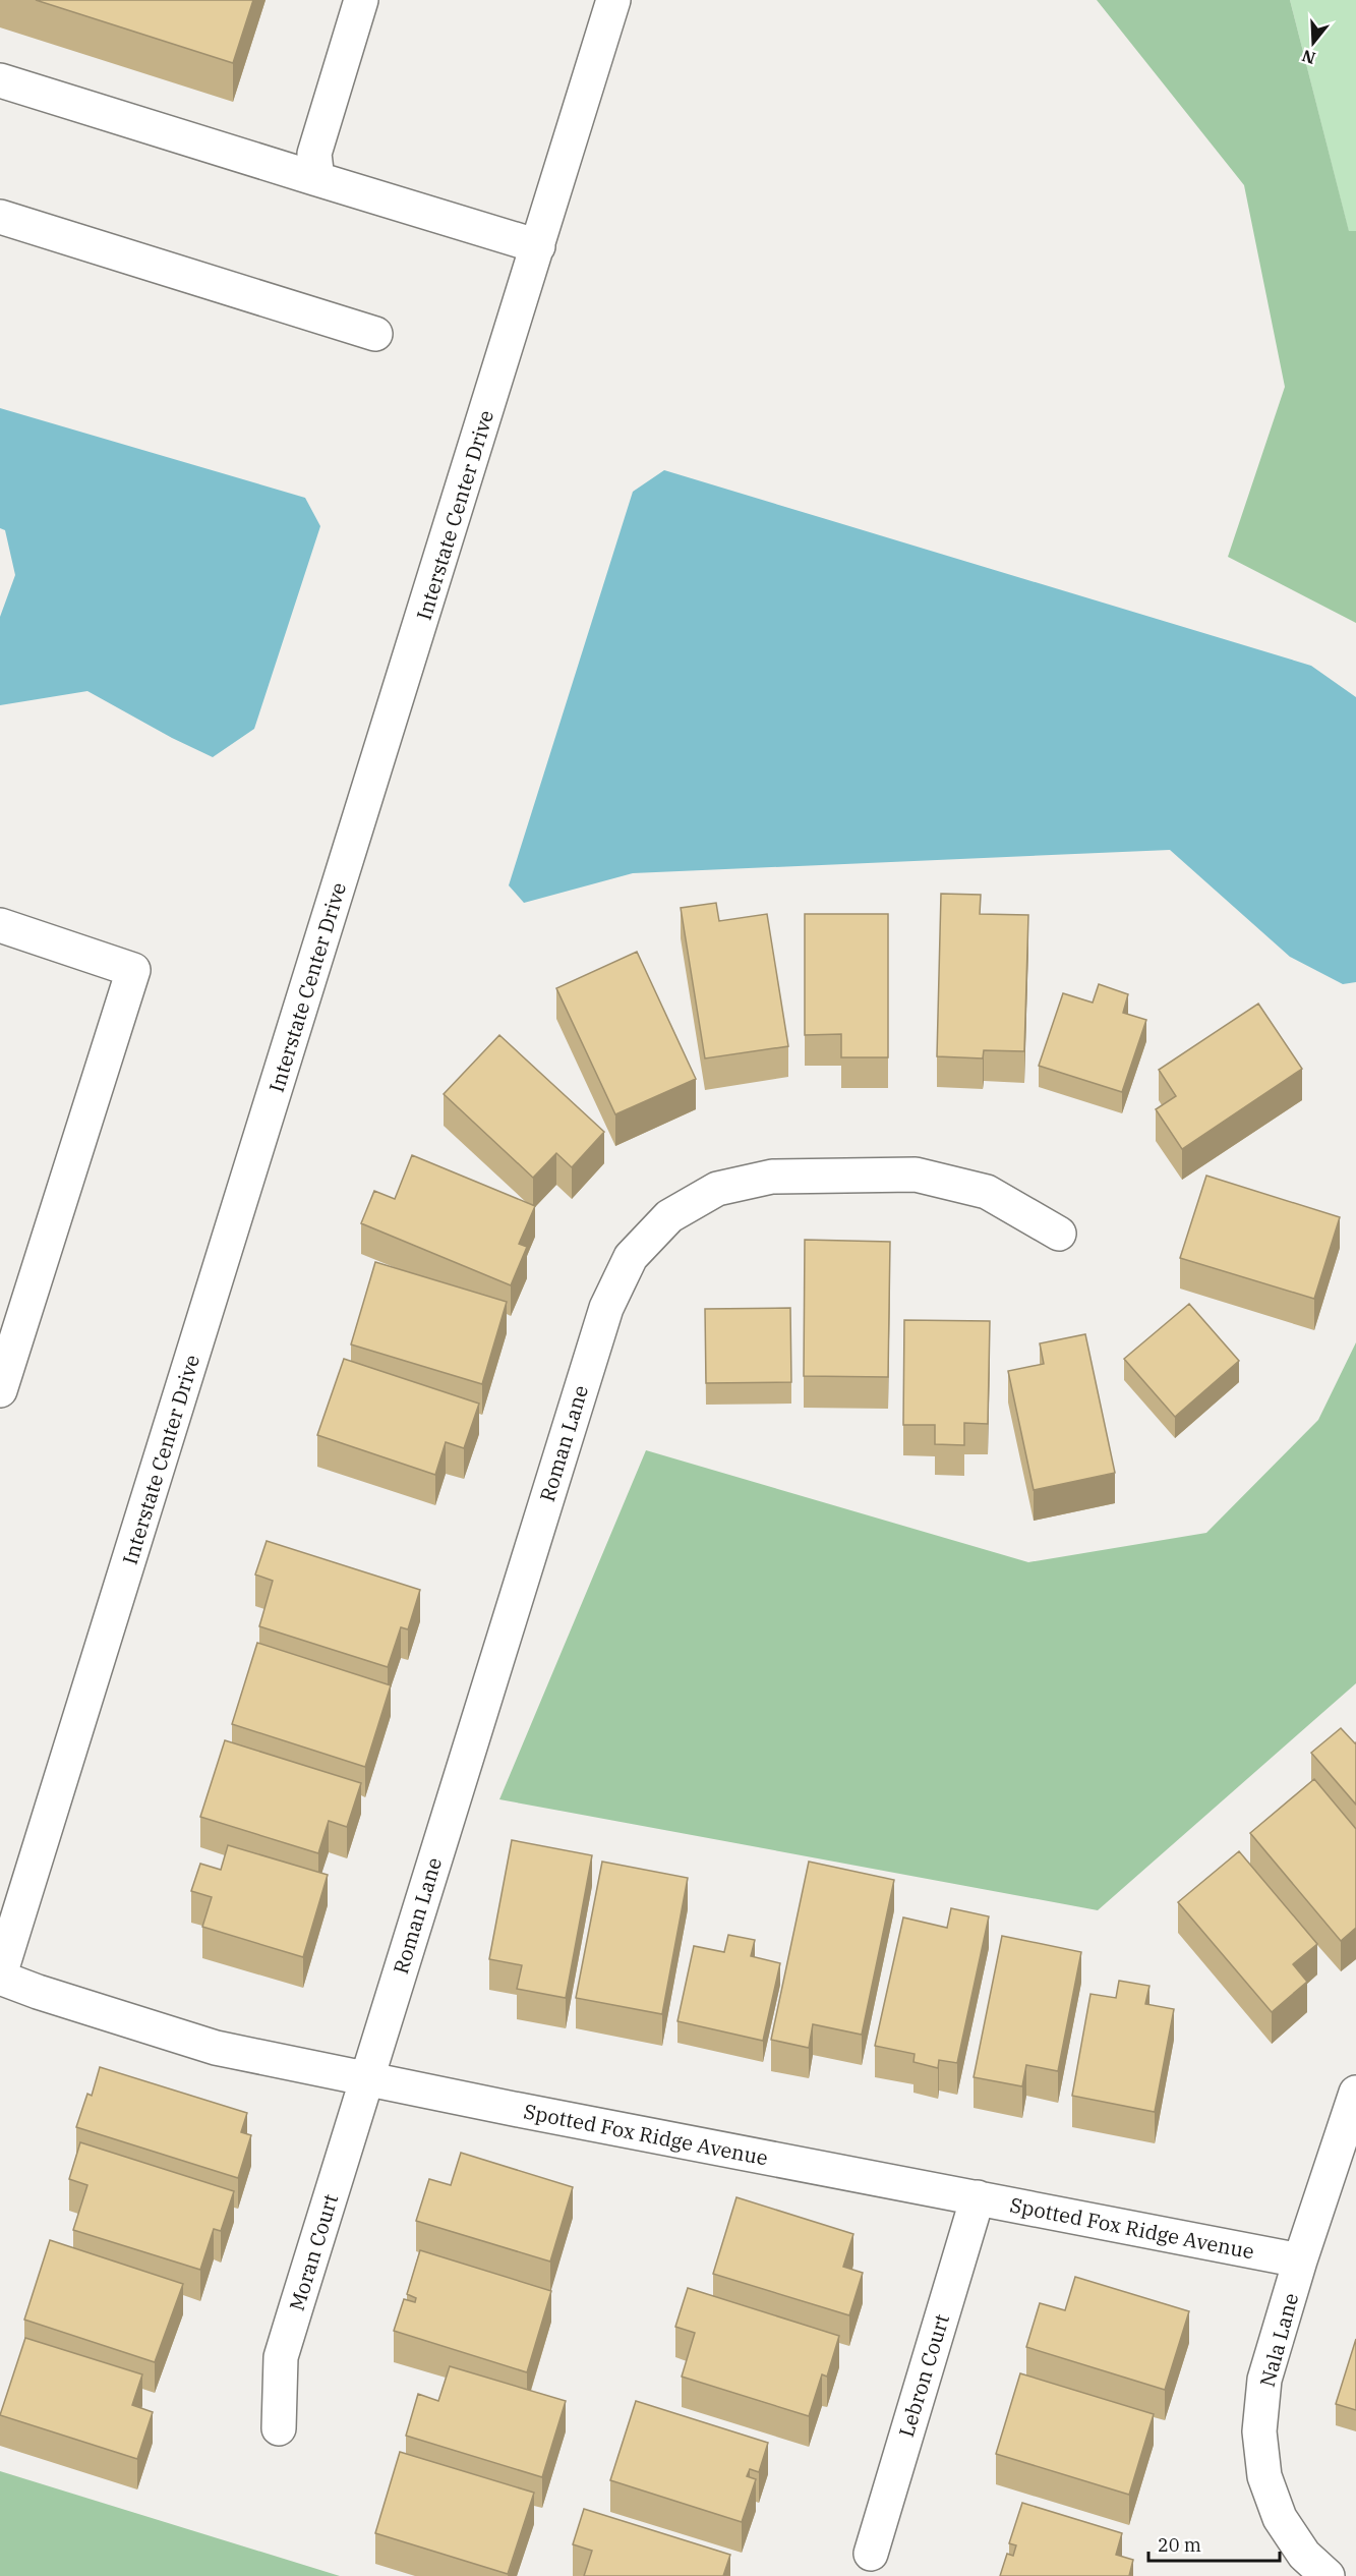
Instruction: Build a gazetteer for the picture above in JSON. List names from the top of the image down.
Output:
{
  "streets": {
    "street": [
      "Interstate Center Drive",
      "Roman Lane",
      "Spotted Fox Ridge Avenue",
      "Moran Court",
      "Nala Lane",
      "Lebron Court"
    ]
  },
  "crossings": [
    ["Interstate Center Drive", "Spotted Fox Ridge Avenue"],
    ["Roman Lane", "Spotted Fox Ridge Avenue"],
    ["Roman Lane", "Moran Court"],
    ["Spotted Fox Ridge Avenue", "Moran Court"],
    ["Spotted Fox Ridge Avenue", "Nala Lane"],
    ["Spotted Fox Ridge Avenue", "Lebron Court"]
  ],
  "scale_bar": "20 m",
  "north": "bottom"
}
